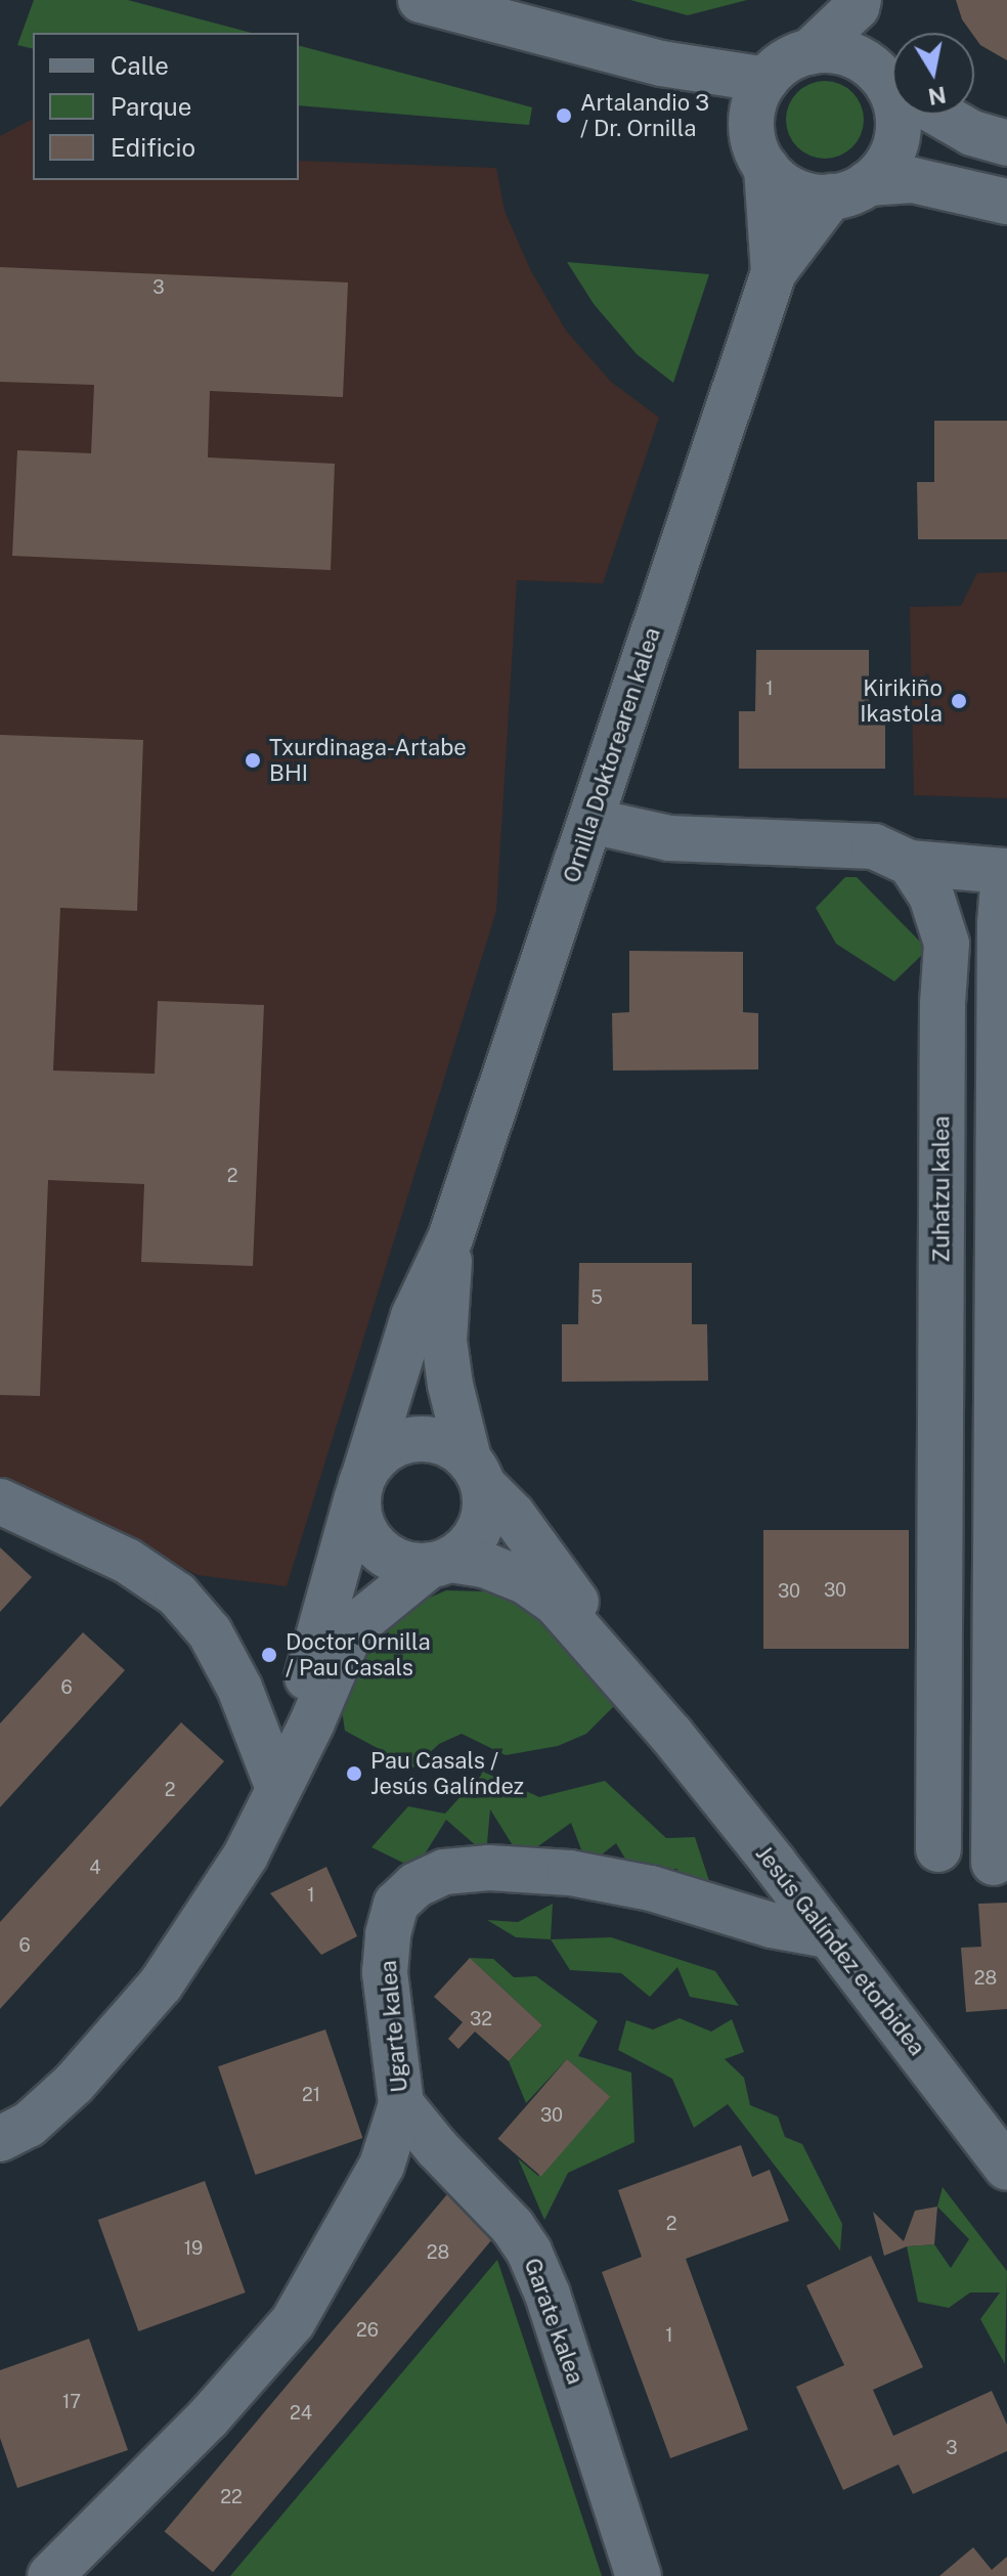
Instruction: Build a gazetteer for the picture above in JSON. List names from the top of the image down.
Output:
{
  "streets": {
    "street": [
      "Ornilla Doktorearen kalea",
      "Zuhatzu kalea",
      "Jesús Galíndez etorbidea",
      "Ugarte kalea",
      "Garate kalea"
    ]
  },
  "crossings": [
    ["Ornilla Doktorearen kalea", "Jesús Galíndez etorbidea"],
    ["Jesús Galíndez etorbidea", "Ugarte kalea"],
    ["Ugarte kalea", "Garate kalea"]
  ],
  "places": [
    "Artalandio 3 / Dr. Ornilla",
    "Kirikiño Ikastola",
    "Txurdinaga-Artabe BHI",
    "Doctor Ornilla / Pau Casals",
    "Pau Casals / Jesús Galíndez"
  ],
  "house_numbers": [
    "3",
    "1",
    "2",
    "5",
    "30",
    "30",
    "6",
    "2",
    "4",
    "1",
    "6",
    "28",
    "32",
    "21",
    "30",
    "2",
    "19",
    "28",
    "26",
    "1",
    "17",
    "24",
    "3",
    "22"
  ],
  "legend": ["Calle", "Parque", "Edificio"],
  "north": "bottom"
}
